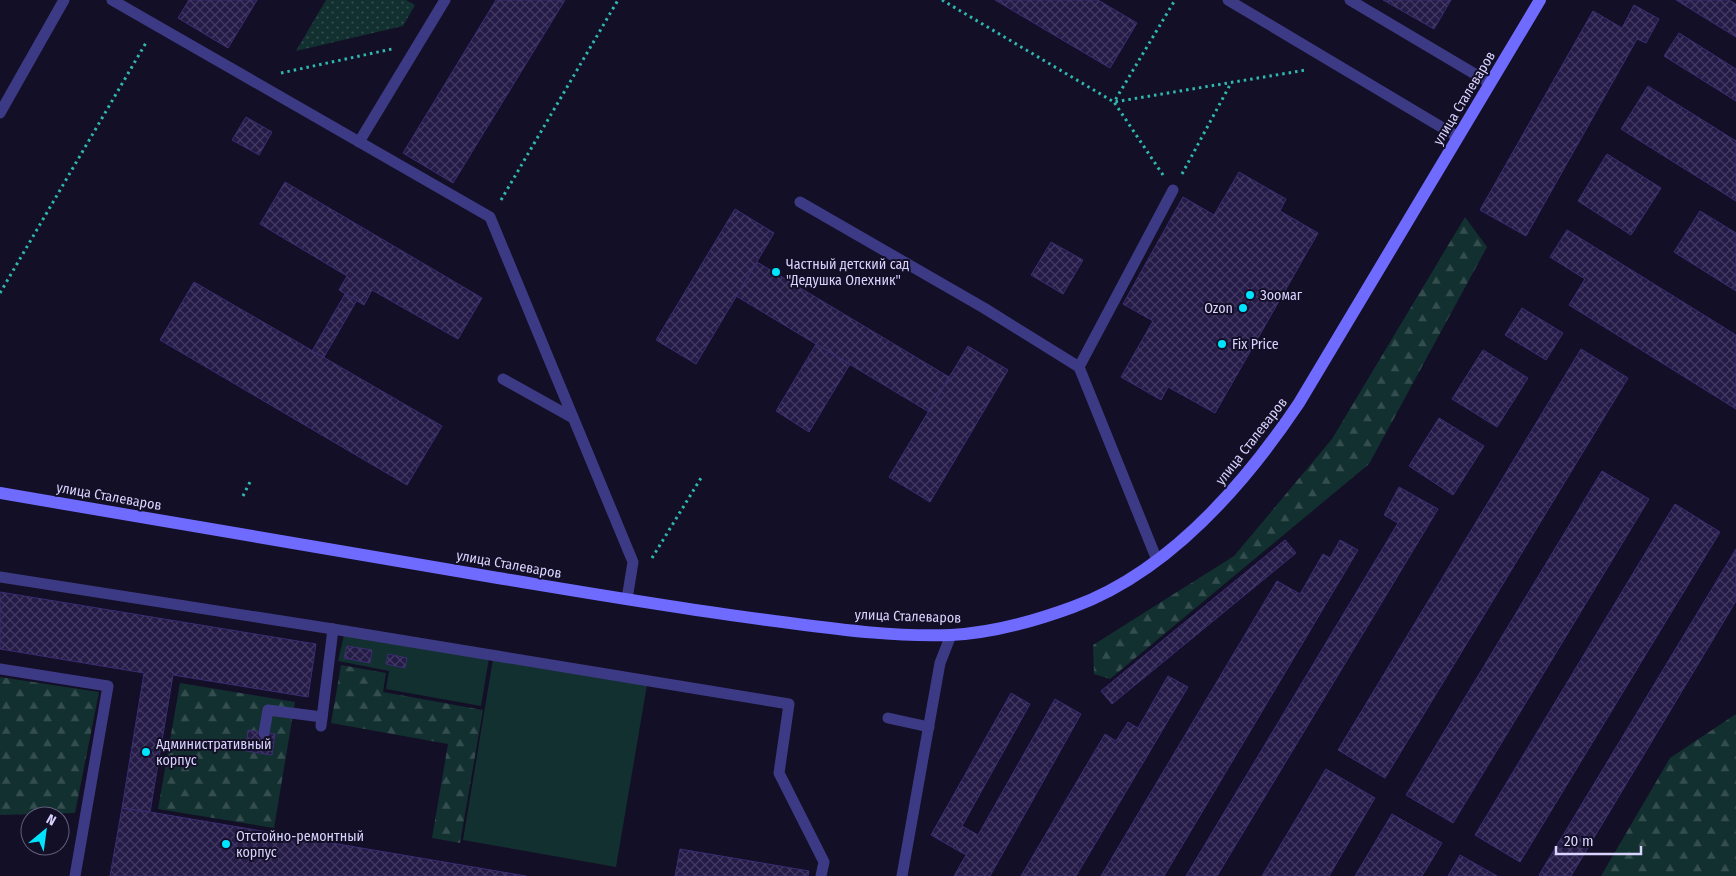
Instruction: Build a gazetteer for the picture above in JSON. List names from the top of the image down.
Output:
{
  "streets": {
    "main road": ["улица Сталеваров"]
  },
  "places": [
    "Частный детский сад \"Дедушка Олехник\"",
    "Зоомаг",
    "Ozon",
    "Fix Price",
    "Административный корпус",
    "Отстойно-ремонтный корпус"
  ],
  "scale_bar": "20 m",
  "north": "top right"
}
